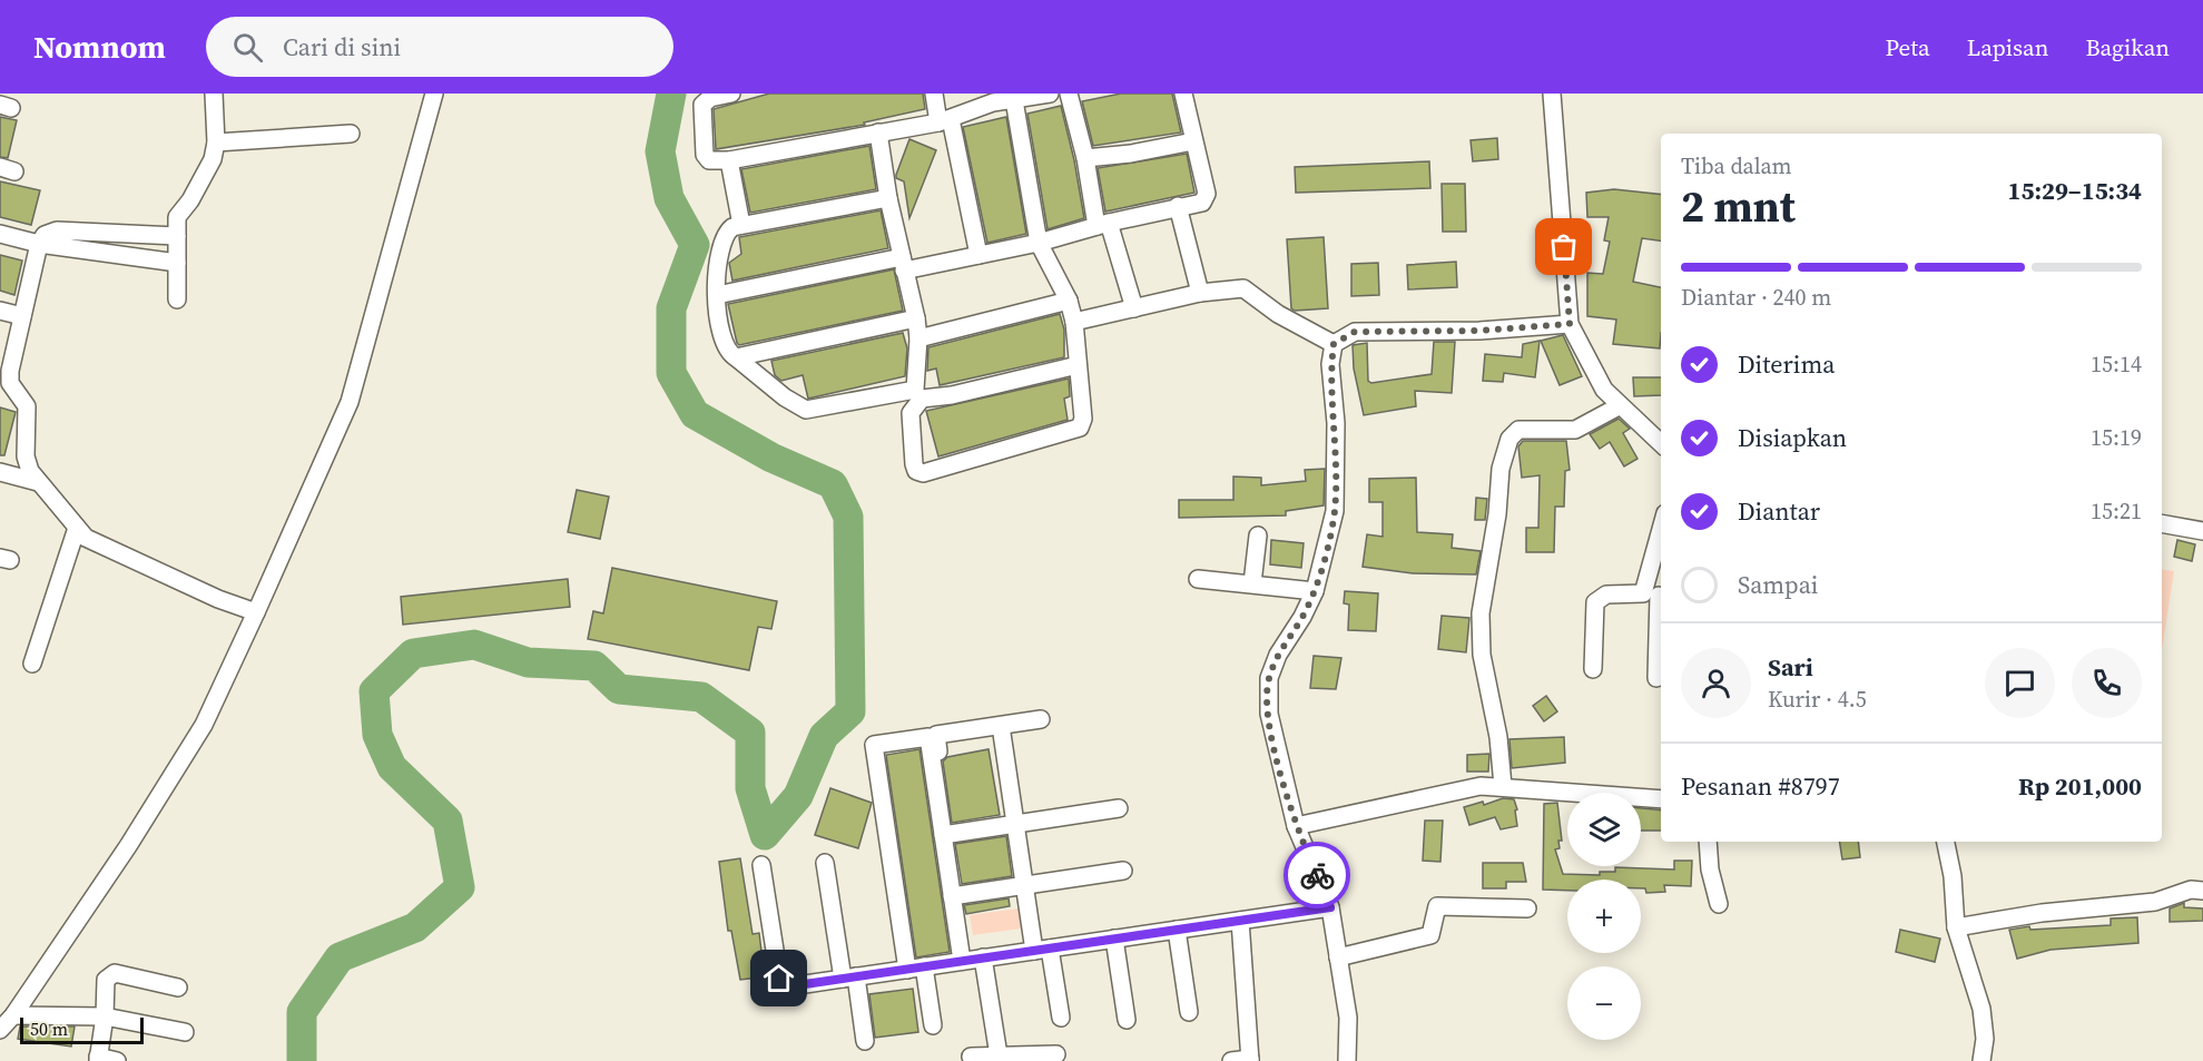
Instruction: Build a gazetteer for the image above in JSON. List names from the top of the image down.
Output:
{
  "scale_bar": "50 m",
  "page": {
    "header": "Nomnom",
    "search": "Cari di sini",
    "nav": ["Peta", "Lapisan", "Bagikan"],
    "heading": ["2 mnt", "Tiba dalam", "15:29–15:34"],
    "panel": [
      "Sari",
      "Kurir · 4.5",
      "Pesanan #8797",
      "Rp 201,000"
    ],
    "bar": "Diantar · 240 m",
    "list": [
      ["Diterima", "15:14"],
      ["Disiapkan", "15:19"],
      ["Diantar", "15:21"],
      "Sampai"
    ],
    "map_buttons": ["+", "−"],
    "scale": "50 m"
  }
}
